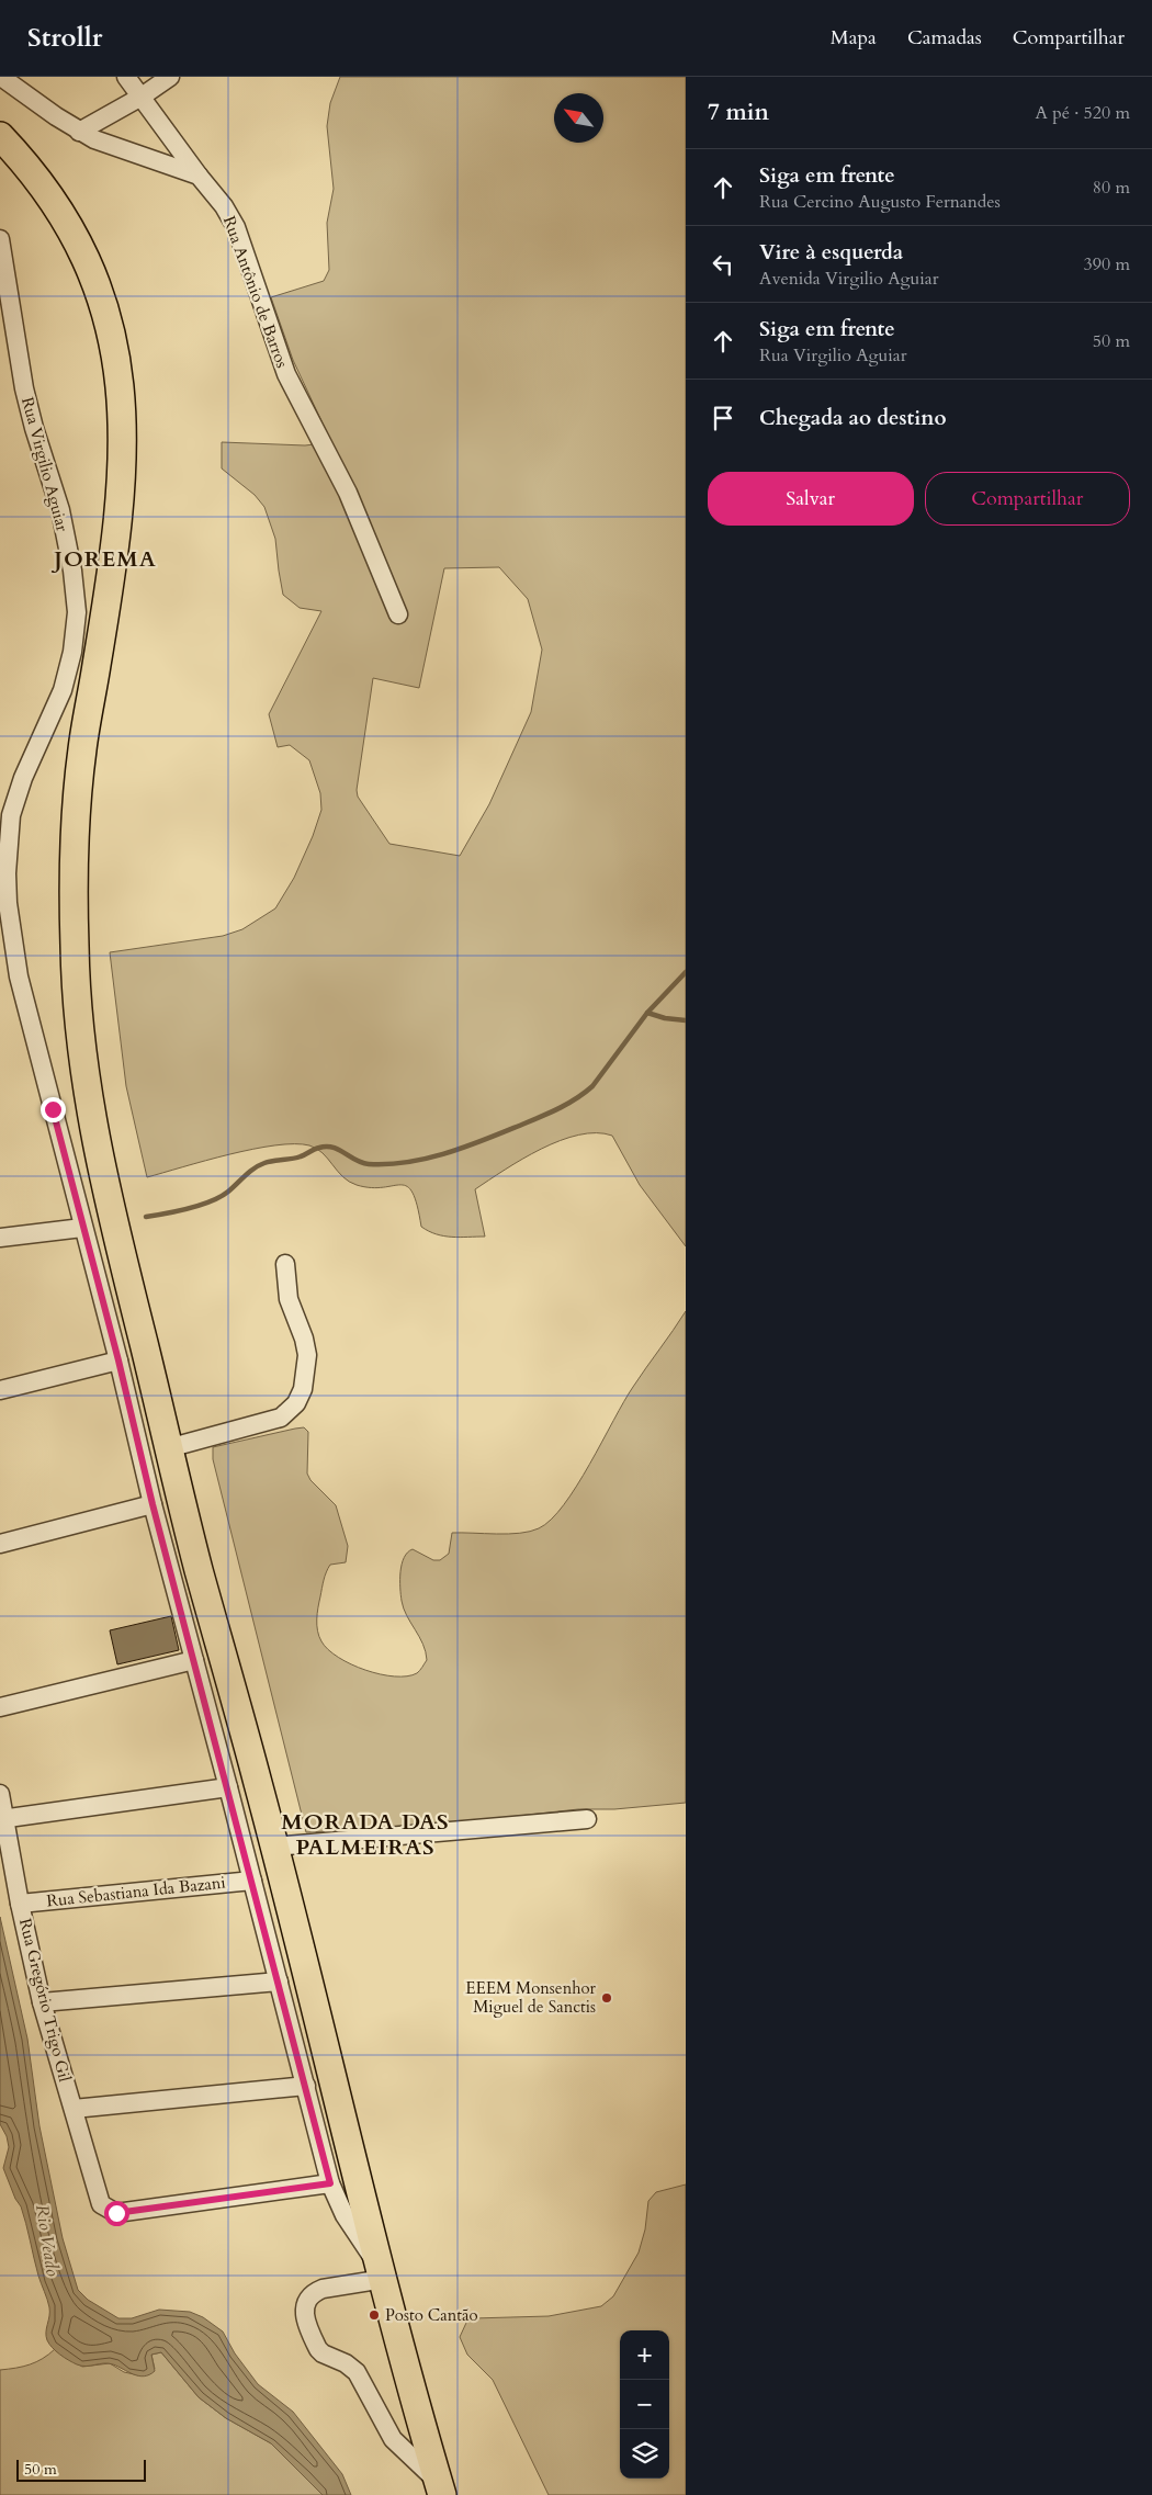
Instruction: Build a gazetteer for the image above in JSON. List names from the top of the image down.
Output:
{
  "streets": {
    "street": [
      "Rua Antônio de Barros",
      "Rua Virgilio Aguiar",
      "Rua Sebastiana Ida Bazani",
      "Rua Gregório Trigo Gil"
    ]
  },
  "crossings": [
    ["Rua Virgilio Aguiar", "Rua Sebastiana Ida Bazani"],
    ["Rua Virgilio Aguiar", "Rua Gregório Trigo Gil"],
    ["Rua Sebastiana Ida Bazani", "Rua Gregório Trigo Gil"]
  ],
  "districts": ["JOREMA", "MORADA DAS PALMEIRAS"],
  "water": ["Rio Veado"],
  "places": ["EEEM Monsenhor Miguel de Sanctis", "Posto Cantão"],
  "scale_bar": "50 m",
  "north": "top left",
  "page": {
    "header": "Strollr",
    "nav": ["Mapa", "Camadas", "Compartilhar"],
    "heading": ["7 min", "A pé · 520 m"],
    "list": [
      ["Siga em frente", "Rua Cercino Augusto Fernandes", "80 m"],
      ["Vire à esquerda", "Avenida Virgilio Aguiar", "390 m"],
      ["Siga em frente", "Rua Virgilio Aguiar", "50 m"],
      "Chegada ao destino"
    ],
    "buttons": ["Salvar", "Compartilhar"],
    "map_buttons": ["+", "−"],
    "scale": "50 m"
  }
}
